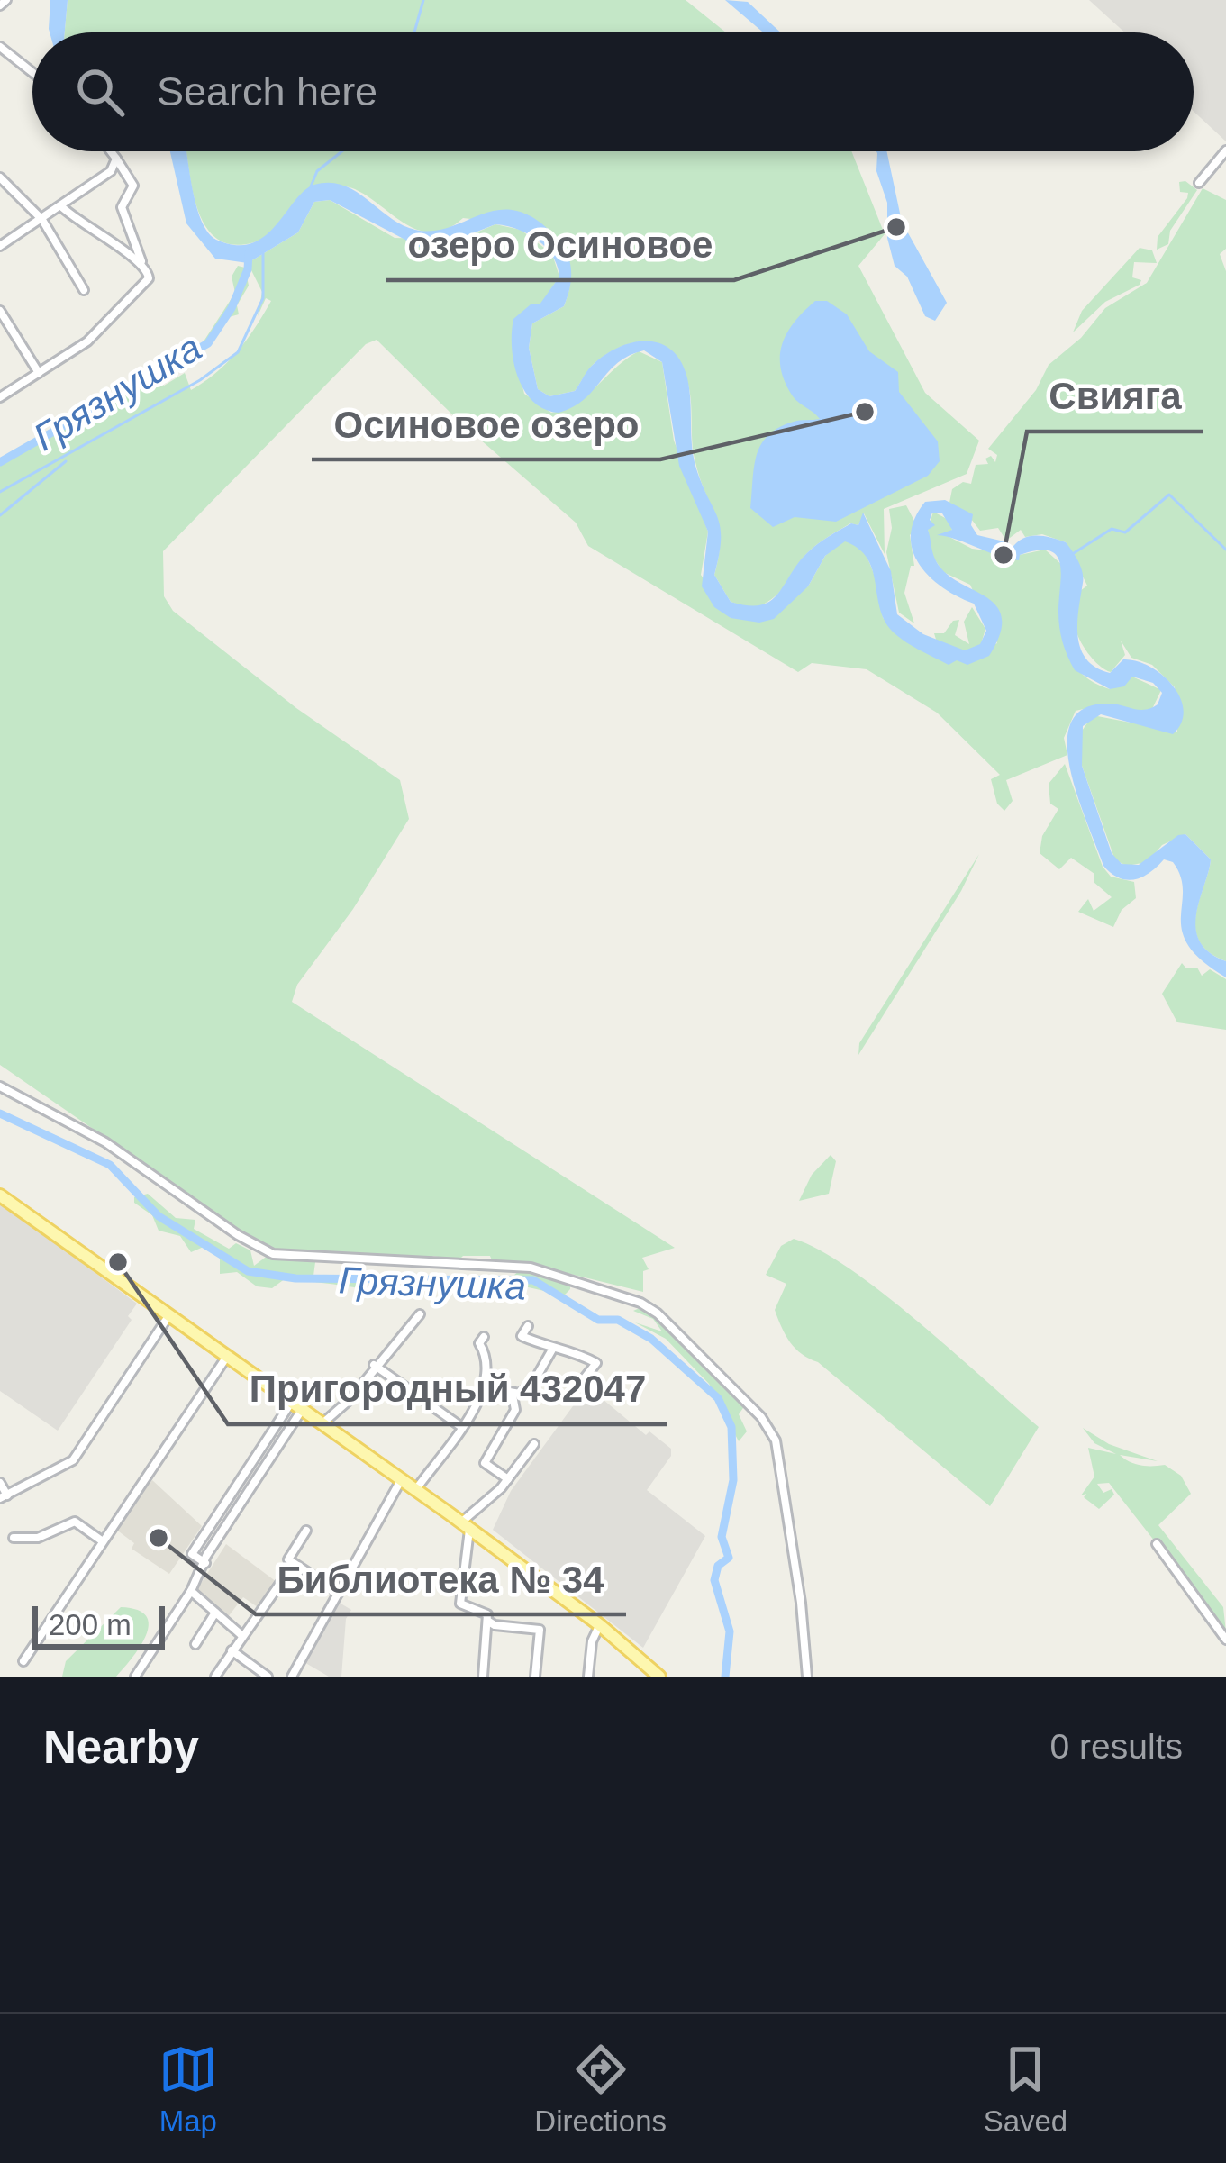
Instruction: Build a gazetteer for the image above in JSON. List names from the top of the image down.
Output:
{
  "water": ["Грязнушка"],
  "places": [
    "озеро Осиновое",
    "Осиновое озеро",
    "Свияга",
    "Пригородный 432047",
    "Библиотека № 34"
  ],
  "scale_bar": "200 m",
  "page": {
    "search": "Search here",
    "scale": "200 m",
    "heading": ["Nearby", "0 results"],
    "nav": ["Map", "Directions", "Saved"]
  }
}
